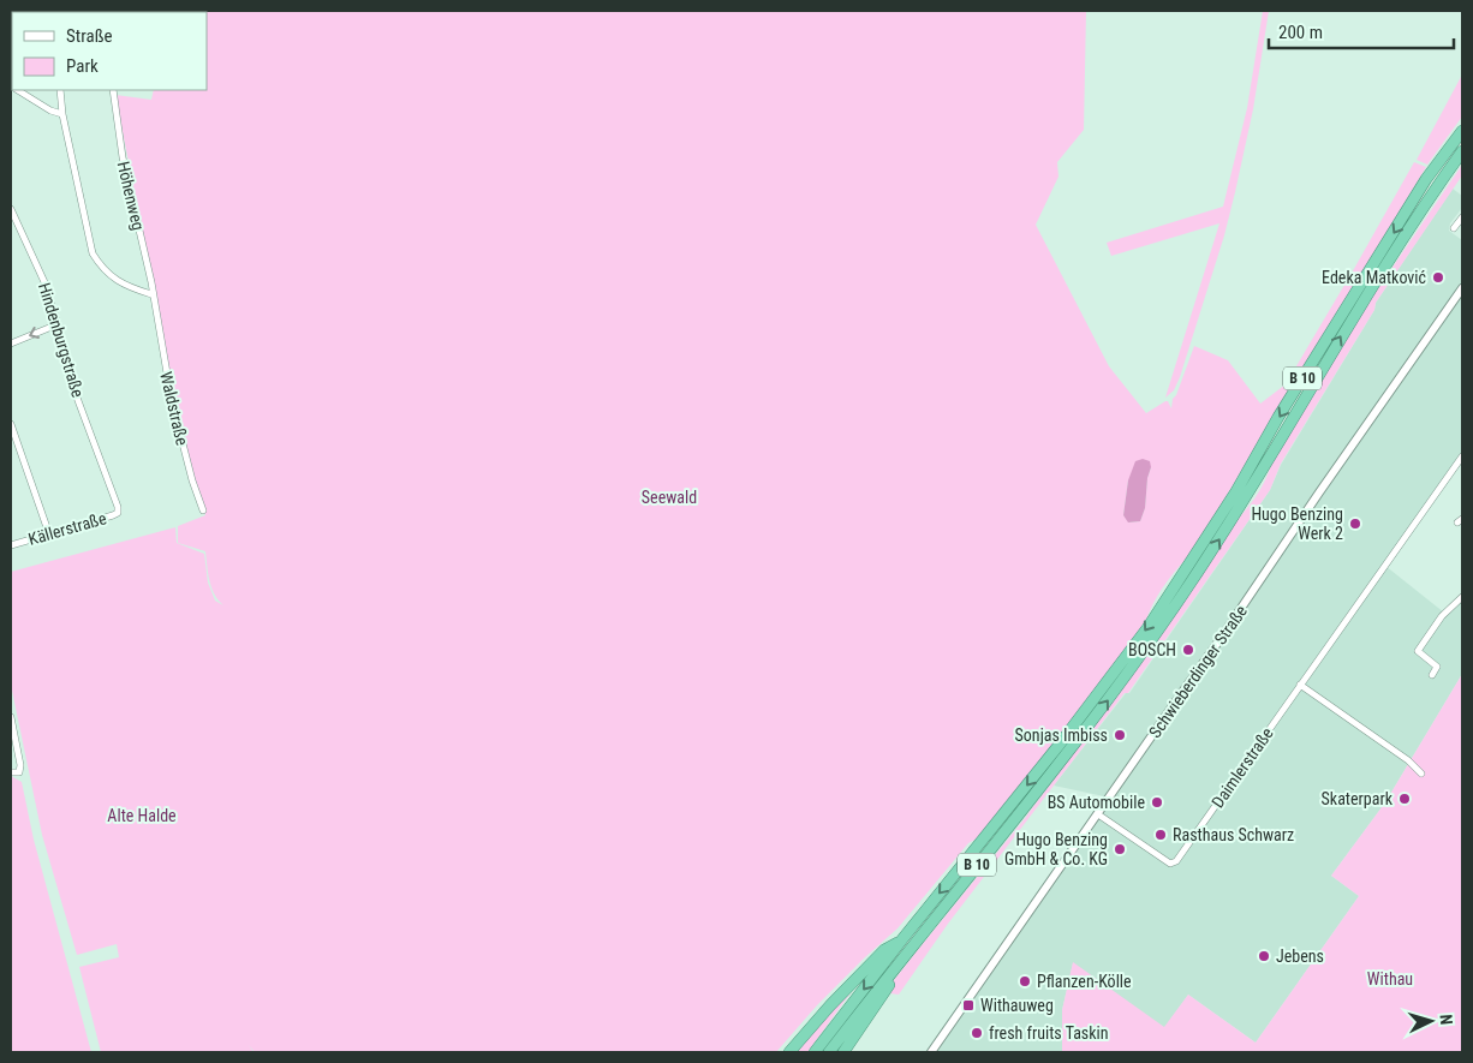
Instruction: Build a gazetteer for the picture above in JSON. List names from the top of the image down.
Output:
{
  "streets": {
    "highway": ["B 10"],
    "street": [
      "Höhenweg",
      "Hindenburgstraße",
      "Waldstraße",
      "Källerstraße",
      "Schwieberdinger Straße",
      "Daimlerstraße"
    ]
  },
  "crossings": [
    ["Höhenweg", "Waldstraße"],
    ["Hindenburgstraße", "Källerstraße"],
    ["Schwieberdinger Straße", "Daimlerstraße"]
  ],
  "parks": ["Seewald", "Alte Halde", "Withau"],
  "places": {
    "other": [
      "Edeka Matković",
      "Hugo Benzing Werk 2",
      "BOSCH",
      "Sonjas Imbiss",
      "Skaterpark",
      "BS Automobile",
      "Rasthaus Schwarz",
      "Hugo Benzing GmbH & Co. KG",
      "Jebens",
      "Pflanzen-Kölle",
      "fresh fruits Taskin"
    ],
    "transit": ["Withauweg"]
  },
  "legend": ["Straße", "Park"],
  "scale_bar": "200 m",
  "north": "right"
}
